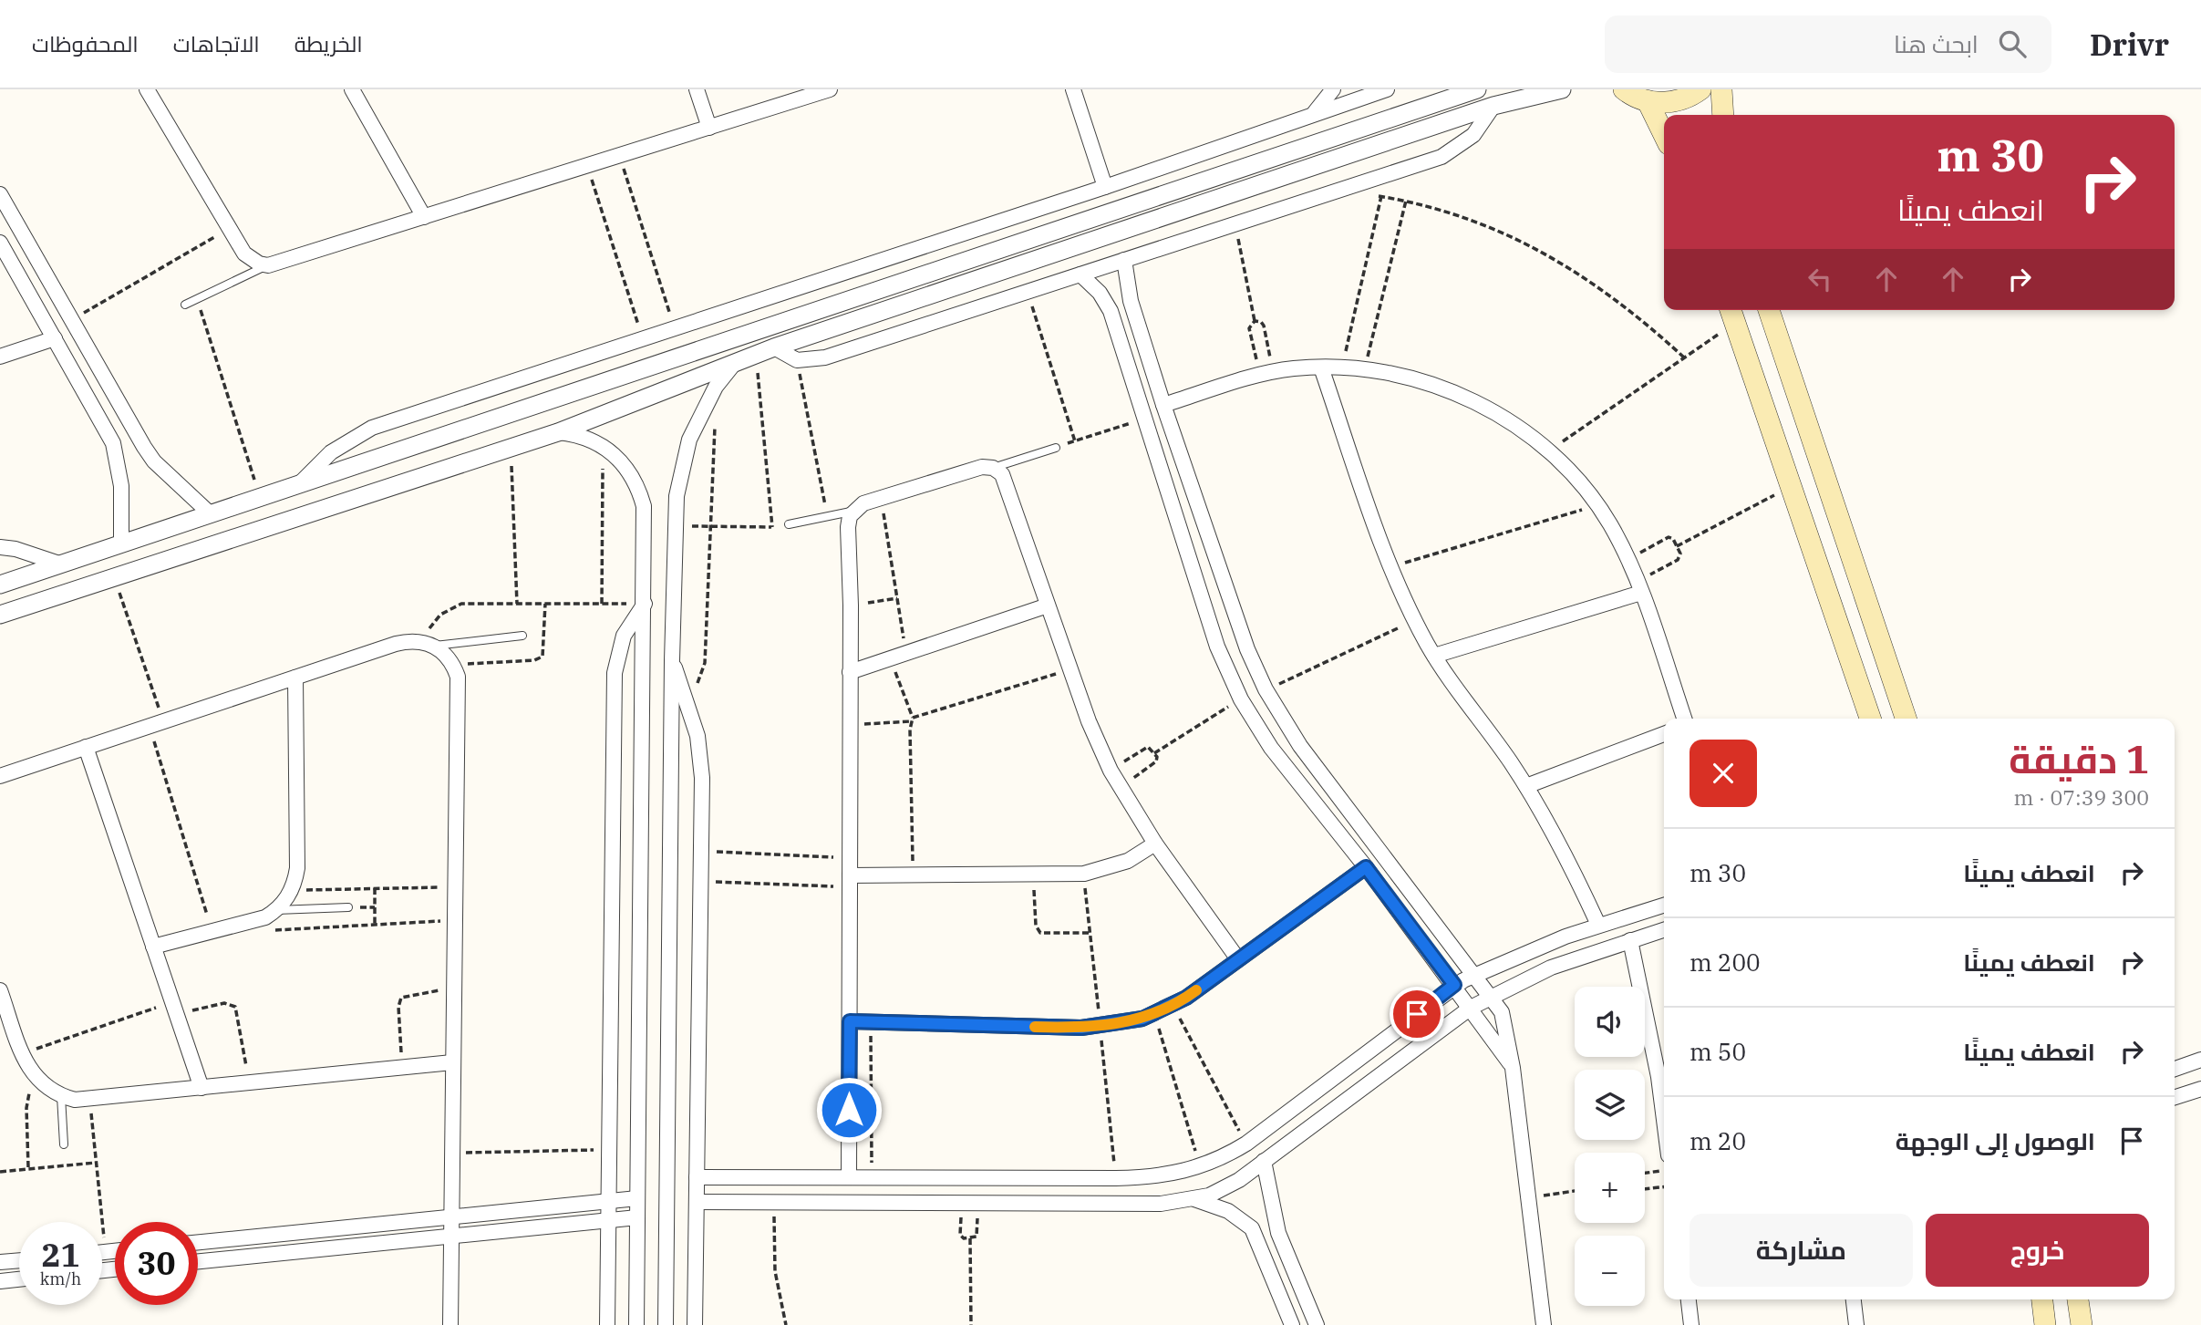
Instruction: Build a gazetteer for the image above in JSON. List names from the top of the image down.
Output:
{
  "page": {
    "header": "Drivr",
    "search": "ابحث هنا",
    "nav": ["الخريطة", "الاتجاهات", "المحفوظات"],
    "turn": ["30 m", "انعطف يمينًا"],
    "heading": ["1 دقيقة", "300 m · 07:39"],
    "list": [
      {
        "name": "انعطف يمينًا",
        "value": "30 m"
      },
      {
        "name": "انعطف يمينًا",
        "value": "200 m"
      },
      {
        "name": "انعطف يمينًا",
        "value": "50 m"
      },
      {
        "name": "الوصول إلى الوجهة",
        "value": "20 m"
      }
    ],
    "map_buttons": ["+", "−"],
    "buttons": ["خروج", "مشاركة"],
    "speed": "21 km/h",
    "limit": "30"
  }
}
